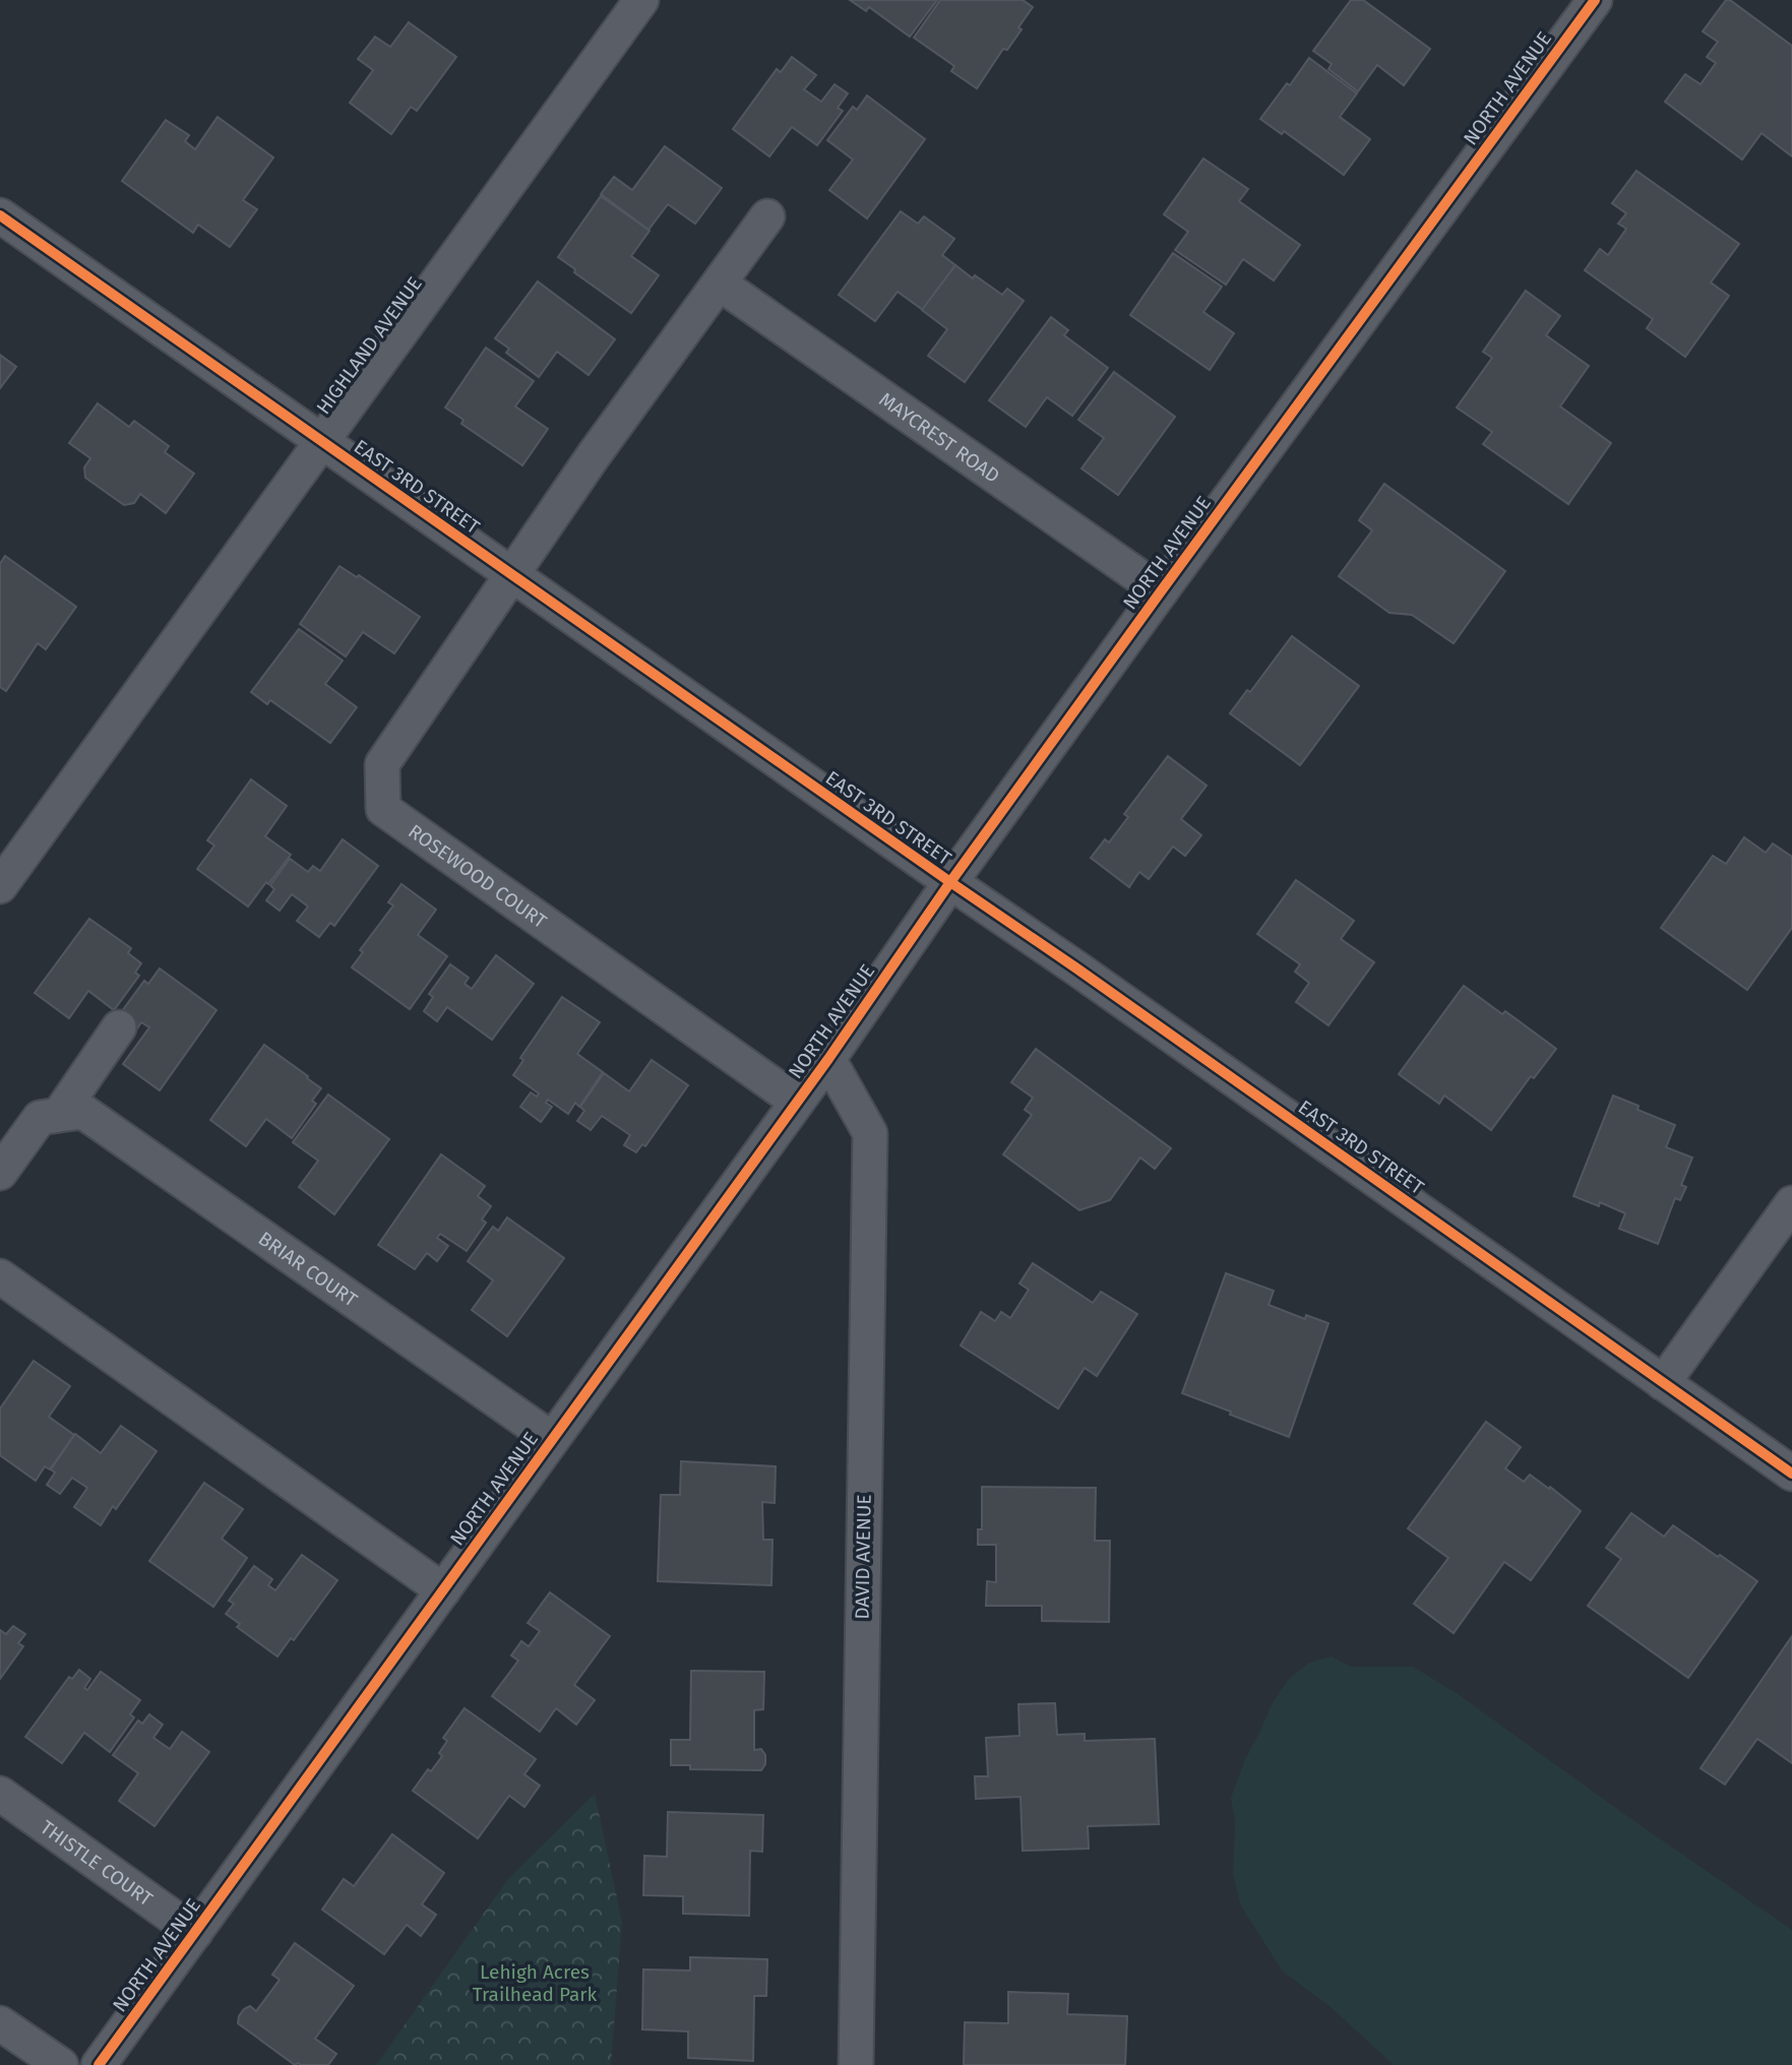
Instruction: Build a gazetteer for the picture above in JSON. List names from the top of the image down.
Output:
{
  "streets": {
    "street": [
      "NORTH AVENUE",
      "HIGHLAND AVENUE",
      "MAYCREST ROAD",
      "EAST 3RD STREET",
      "ROSEWOOD COURT",
      "BRIAR COURT",
      "DAVID AVENUE",
      "THISTLE COURT"
    ]
  },
  "crossings": [
    ["NORTH AVENUE", "MAYCREST ROAD"],
    ["NORTH AVENUE", "EAST 3RD STREET"],
    ["NORTH AVENUE", "ROSEWOOD COURT"],
    ["NORTH AVENUE", "BRIAR COURT"],
    ["NORTH AVENUE", "DAVID AVENUE"],
    ["NORTH AVENUE", "THISTLE COURT"],
    ["HIGHLAND AVENUE", "EAST 3RD STREET"],
    ["EAST 3RD STREET", "ROSEWOOD COURT"]
  ],
  "parks": ["Lehigh Acres Trailhead Park"]
}
